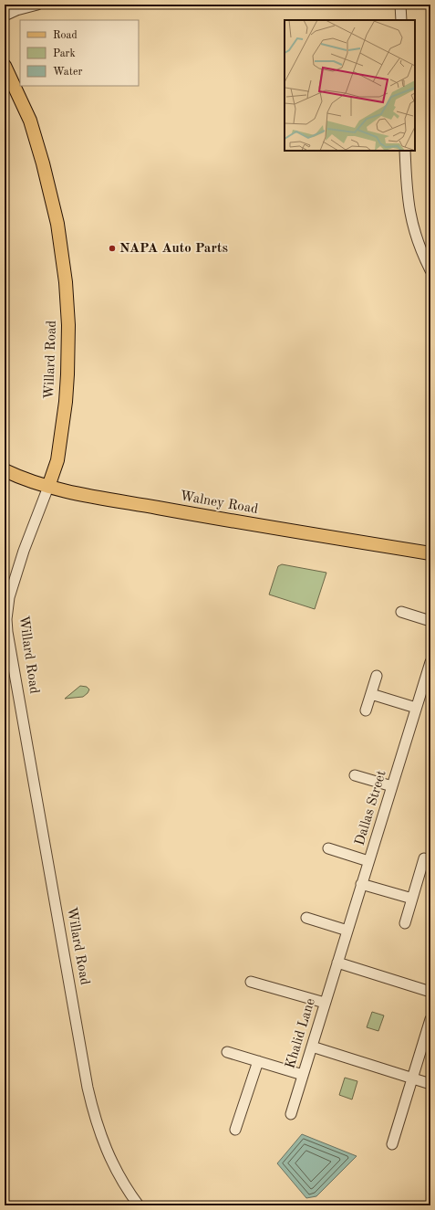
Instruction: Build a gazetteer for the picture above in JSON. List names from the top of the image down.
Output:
{
  "streets": {
    "main road": ["Willard Road", "Walney Road"],
    "street": ["Dallas Street", "Khalid Lane"]
  },
  "crossings": [
    ["Willard Road", "Walney Road"],
    ["Dallas Street", "Khalid Lane"]
  ],
  "places": ["NAPA Auto Parts"],
  "legend": ["Road", "Park", "Water"]
}
